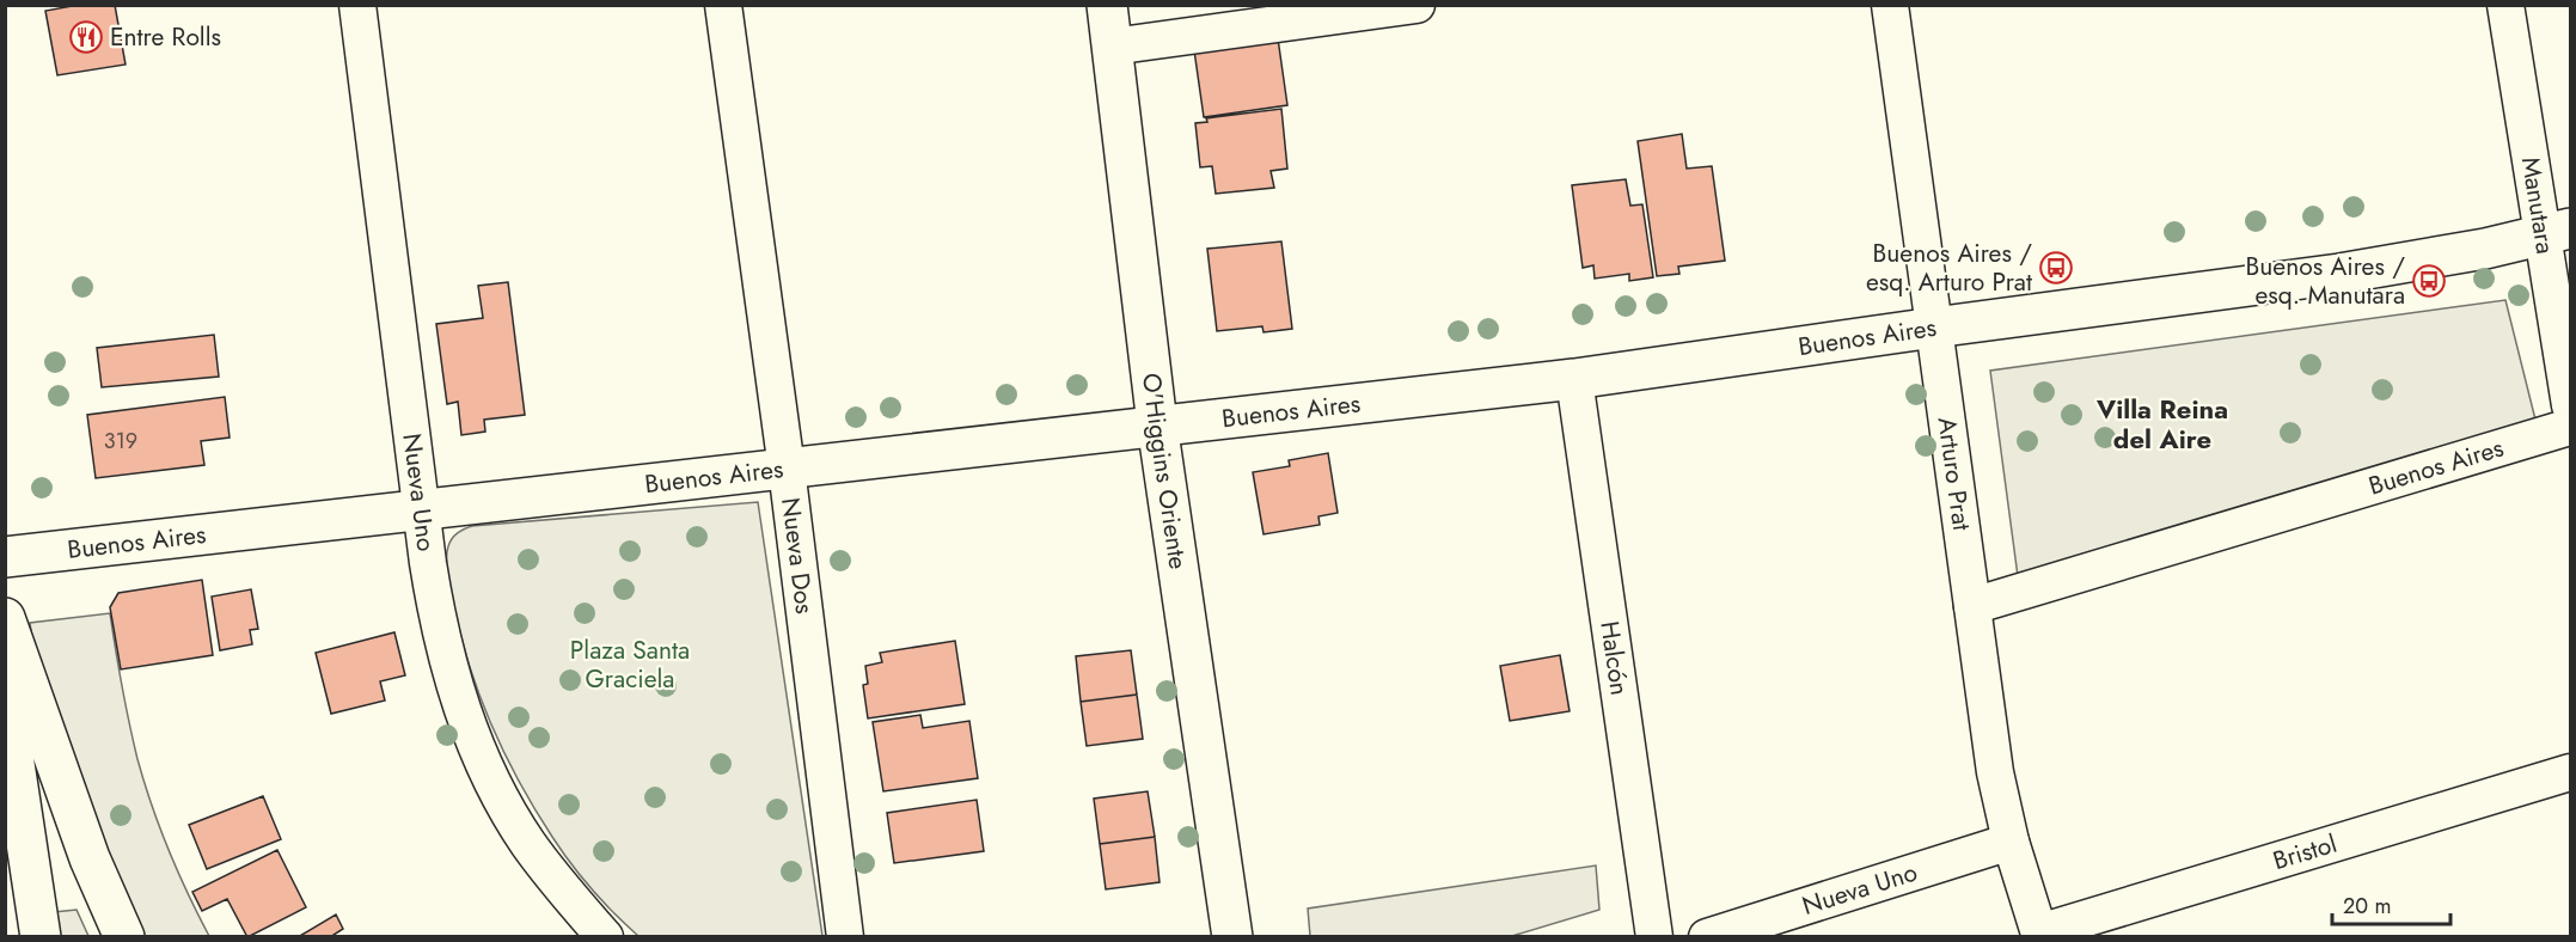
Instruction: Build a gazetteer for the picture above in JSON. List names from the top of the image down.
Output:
{
  "streets": {
    "street": [
      "Manutara",
      "Buenos Aires",
      "O'Higgins Oriente",
      "Arturo Prat",
      "Nueva Uno",
      "Nueva Dos",
      "Halcón",
      "Bristol"
    ]
  },
  "crossings": [
    ["Manutara", "Buenos Aires"],
    ["Buenos Aires", "O'Higgins Oriente"],
    ["Buenos Aires", "Arturo Prat"],
    ["Buenos Aires", "Nueva Uno"],
    ["Buenos Aires", "Nueva Dos"],
    ["Buenos Aires", "Halcón"],
    ["Arturo Prat", "Nueva Uno"],
    ["Arturo Prat", "Bristol"]
  ],
  "districts": ["Villa Reina del Aire"],
  "parks": ["Plaza Santa Graciela"],
  "places": {
    "restaurant": ["Entre Rolls"],
    "bus stop": ["Buenos Aires / esq. Arturo Prat", "Buenos Aires / esq. Manutara"]
  },
  "house_numbers": ["319"],
  "scale_bar": "20 m"
}
